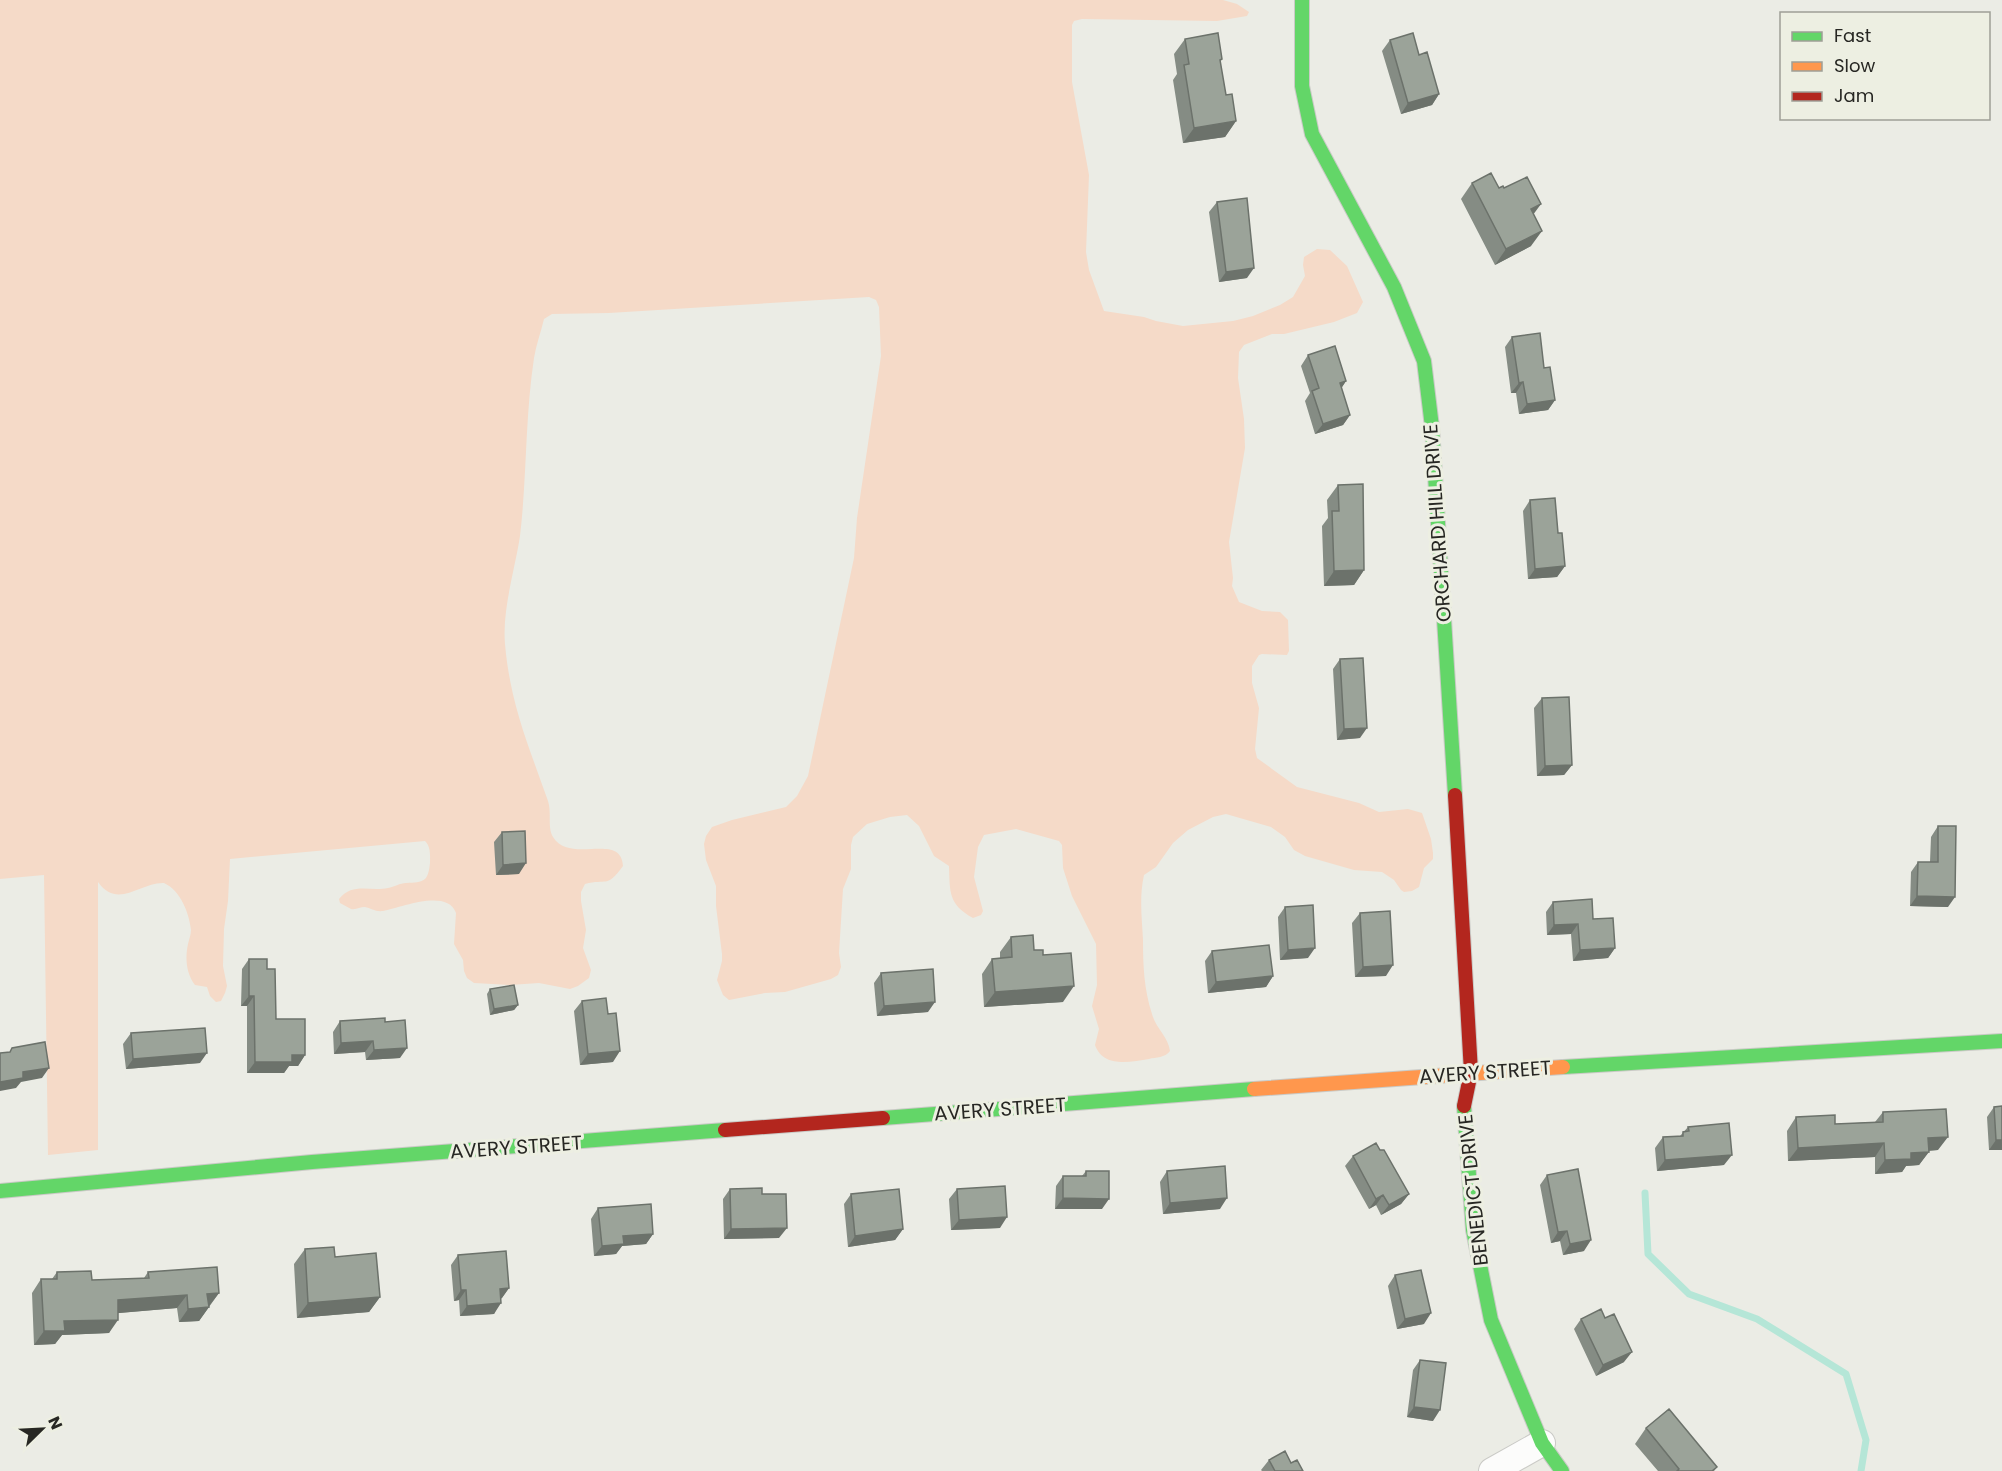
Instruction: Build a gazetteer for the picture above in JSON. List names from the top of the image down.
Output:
{
  "streets": {
    "main road": ["ORCHARD HILL DRIVE", "AVERY STREET", "BENEDICT DRIVE"]
  },
  "crossings": [
    ["ORCHARD HILL DRIVE", "AVERY STREET"],
    ["ORCHARD HILL DRIVE", "BENEDICT DRIVE"],
    ["AVERY STREET", "BENEDICT DRIVE"]
  ],
  "legend": ["Fast", "Slow", "Jam"],
  "north": "top right"
}
